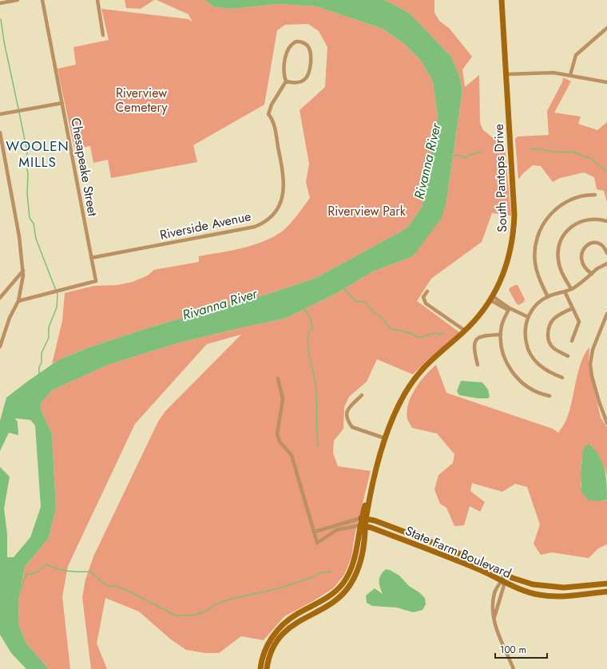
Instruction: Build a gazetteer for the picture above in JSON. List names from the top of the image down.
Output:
{
  "streets": {
    "street": [
      "Chesapeake Street",
      "South Pantops Drive",
      "Riverside Avenue",
      "State Farm Boulevard"
    ]
  },
  "crossings": [
    ["Chesapeake Street", "Riverside Avenue"],
    ["South Pantops Drive", "State Farm Boulevard"]
  ],
  "districts": ["WOOLEN MILLS"],
  "water": ["Rivanna River"],
  "parks": ["Riverview Cemetery", "Riverview Park"],
  "scale_bar": "100 m"
}
